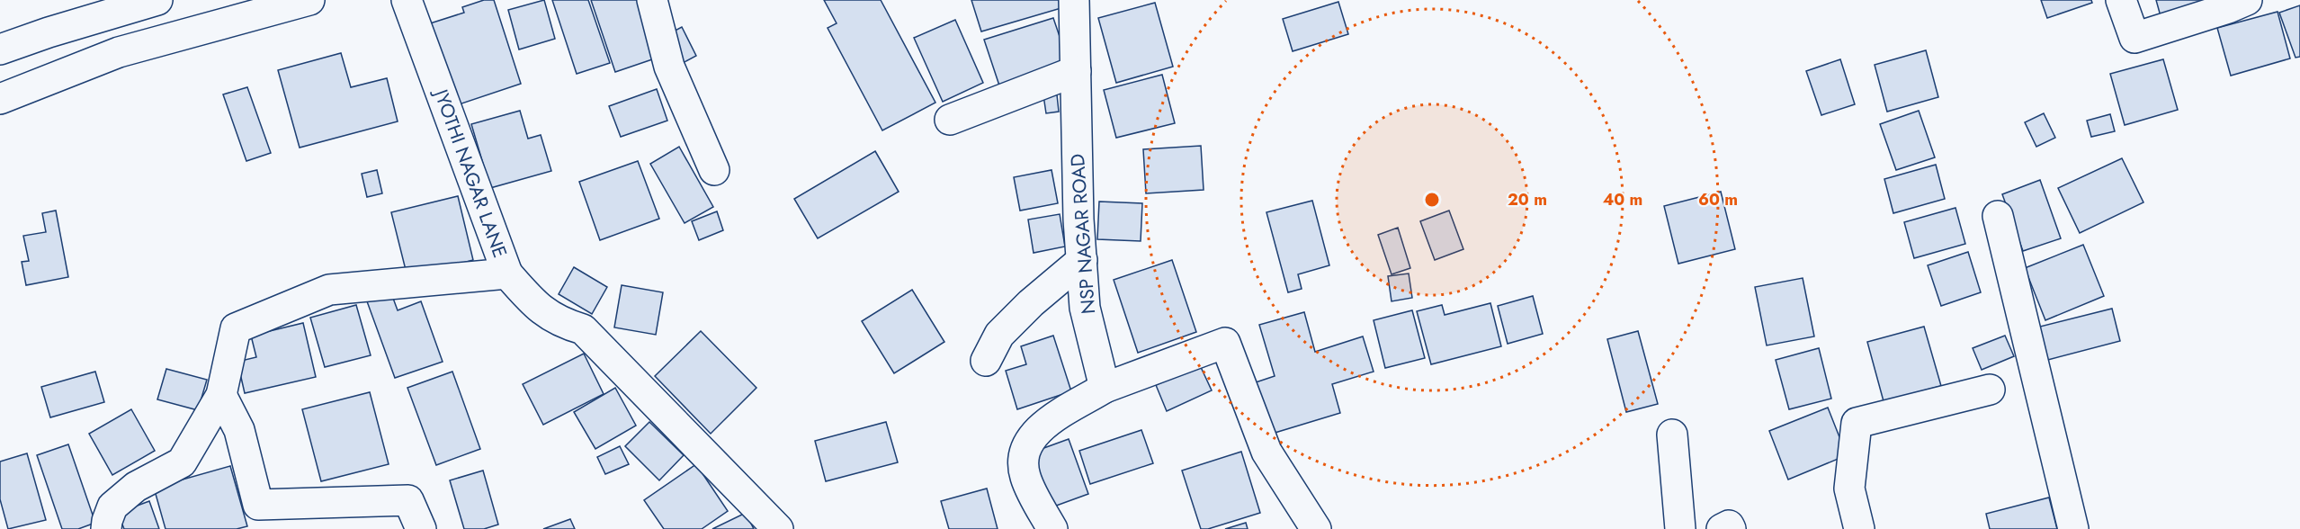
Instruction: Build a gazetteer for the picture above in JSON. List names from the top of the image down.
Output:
{
  "streets": {
    "street": ["JYOTHI NAGAR LANE", "NSP NAGAR ROAD"]
  },
  "rings": ["20 m", "40 m", "60 m"]
}
